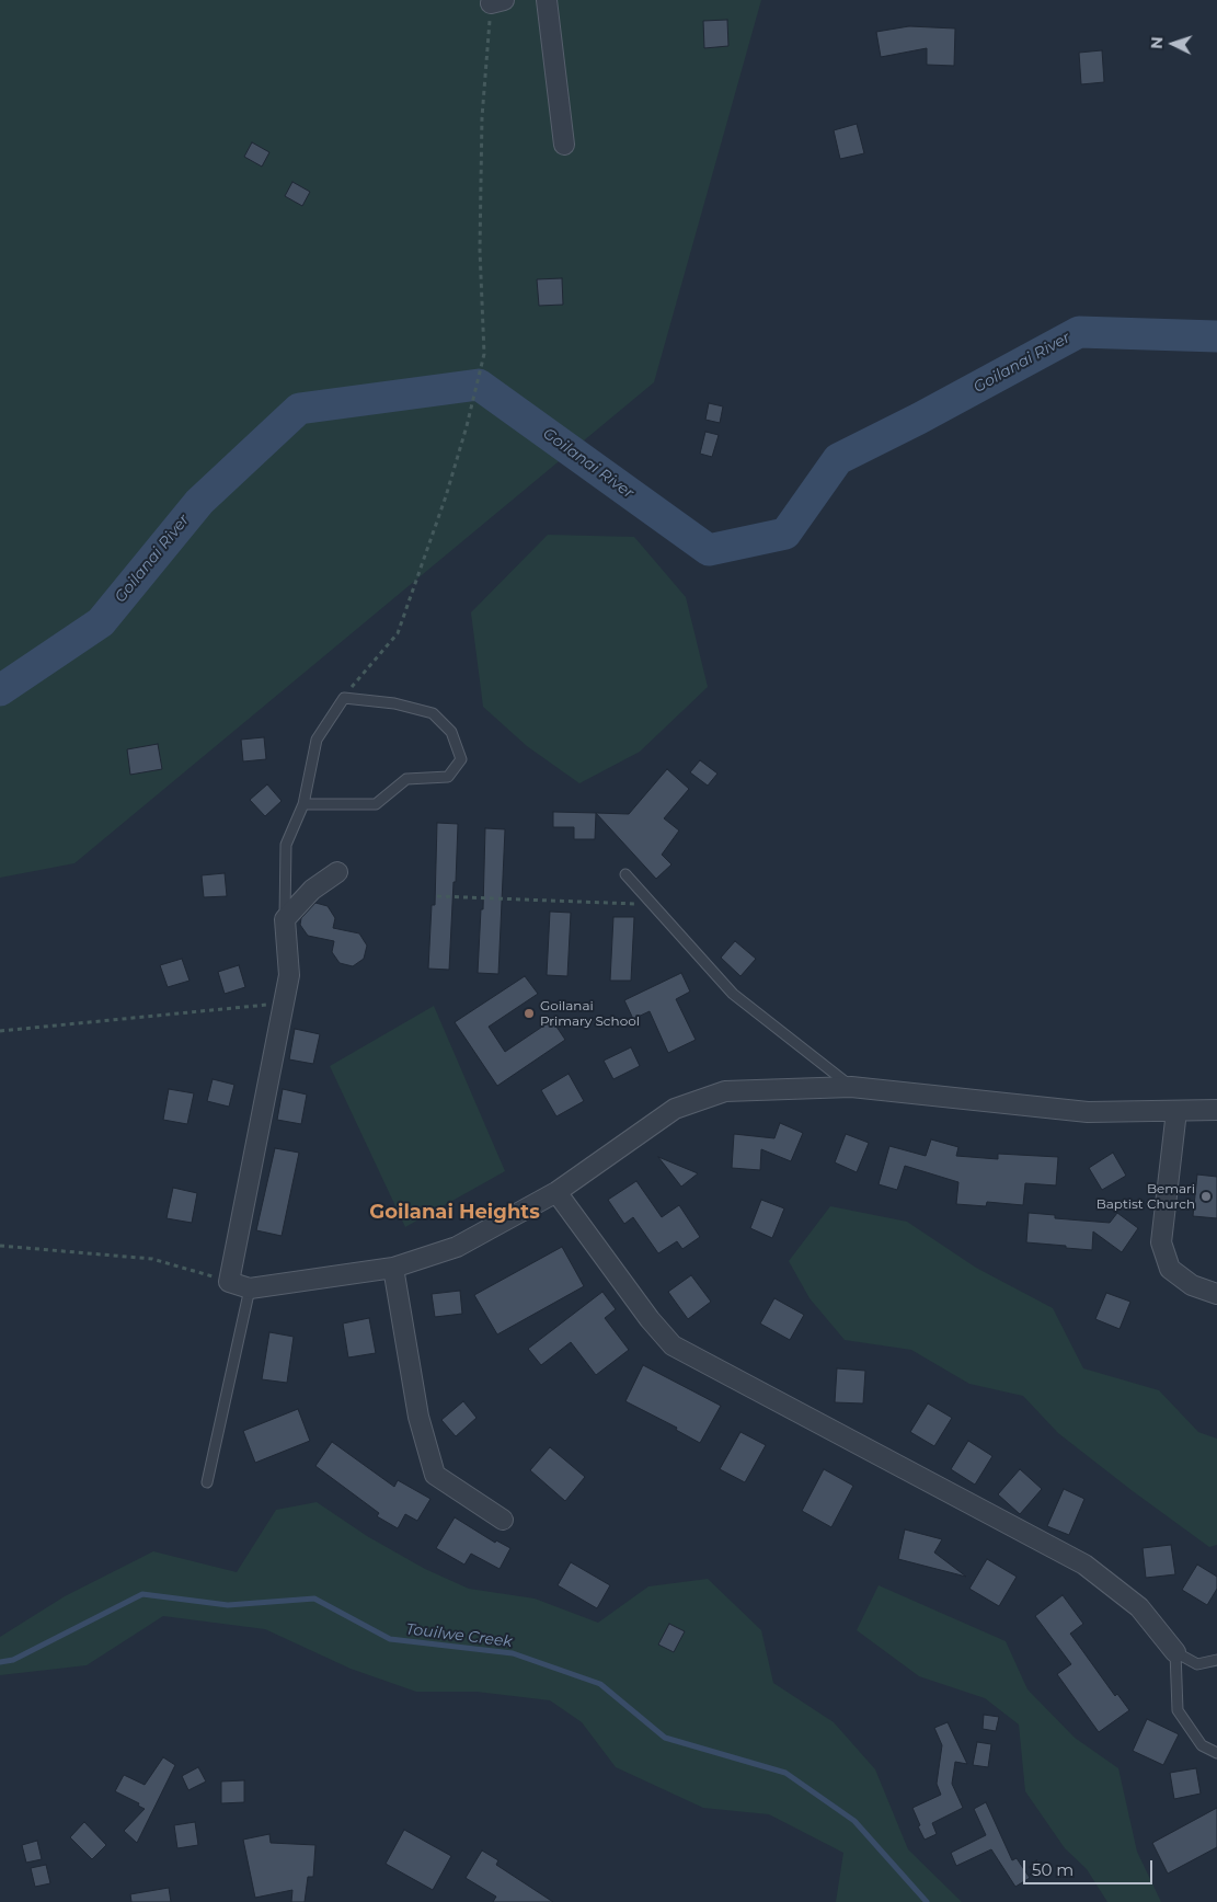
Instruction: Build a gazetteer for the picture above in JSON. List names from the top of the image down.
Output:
{
  "districts": ["Goilanai Heights"],
  "water": ["Goilanai River", "Touilwe Creek"],
  "places": ["Goilanai Primary School", "Bemari Baptist Church"],
  "scale_bar": "50 m",
  "north": "left"
}
